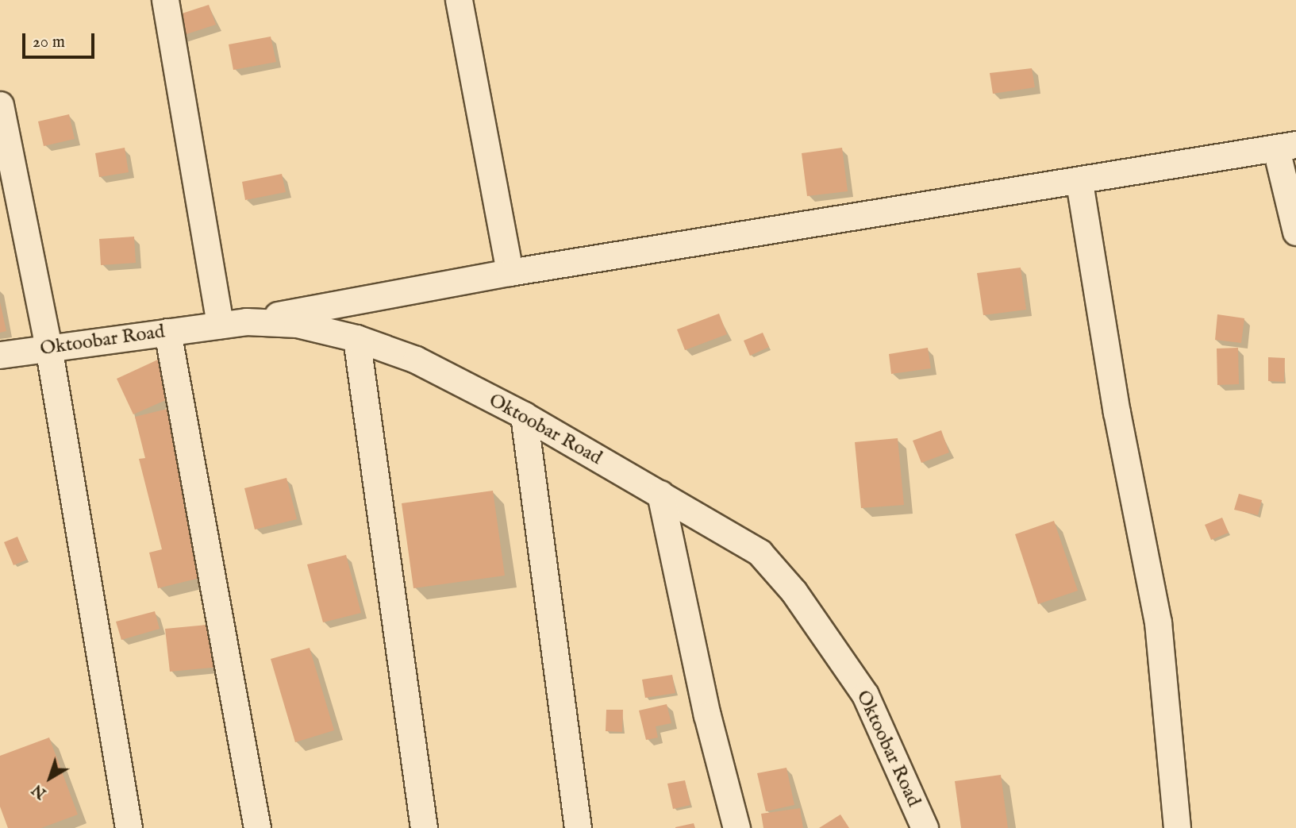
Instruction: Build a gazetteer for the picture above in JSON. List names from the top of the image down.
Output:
{
  "streets": {
    "street": ["Oktoobar Road"]
  },
  "scale_bar": "20 m",
  "north": "bottom left"
}
